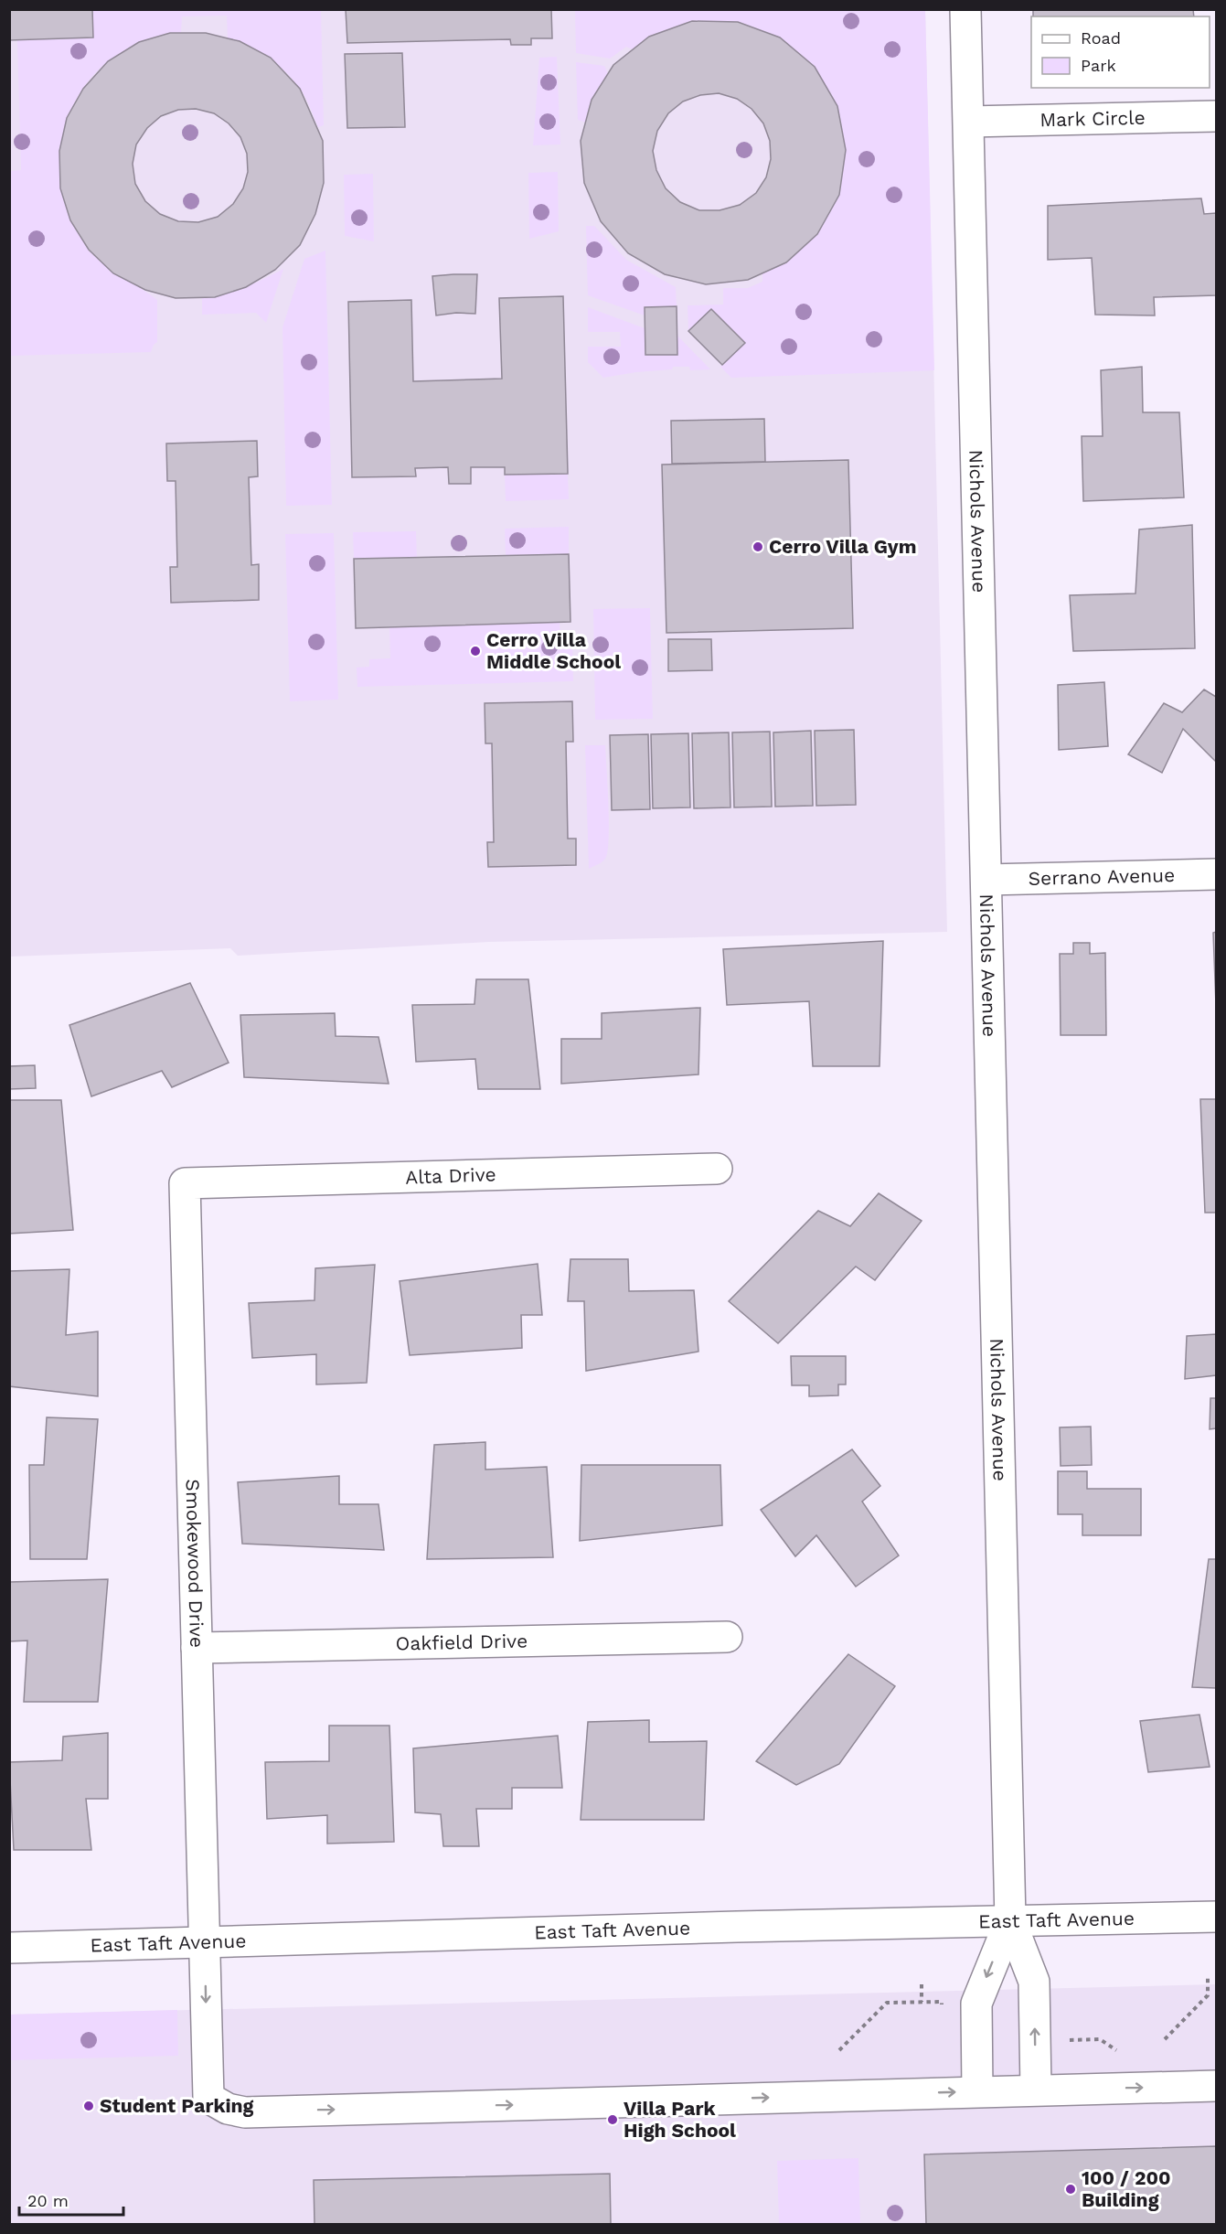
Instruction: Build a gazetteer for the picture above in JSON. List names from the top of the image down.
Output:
{
  "streets": {
    "street": [
      "Mark Circle",
      "Nichols Avenue",
      "Serrano Avenue",
      "Alta Drive",
      "Smokewood Drive",
      "Oakfield Drive",
      "East Taft Avenue"
    ]
  },
  "crossings": [
    ["Mark Circle", "Nichols Avenue"],
    ["Nichols Avenue", "Serrano Avenue"],
    ["Nichols Avenue", "East Taft Avenue"],
    ["Alta Drive", "Smokewood Drive"],
    ["Smokewood Drive", "Oakfield Drive"],
    ["Smokewood Drive", "East Taft Avenue"]
  ],
  "one_way": ["Smokewood Drive"],
  "places": [
    "Cerro Villa Gym",
    "Cerro Villa Middle School",
    "Student Parking",
    "Villa Park High School",
    "100 / 200 Building"
  ],
  "legend": ["Road", "Park"],
  "scale_bar": "20 m"
}
